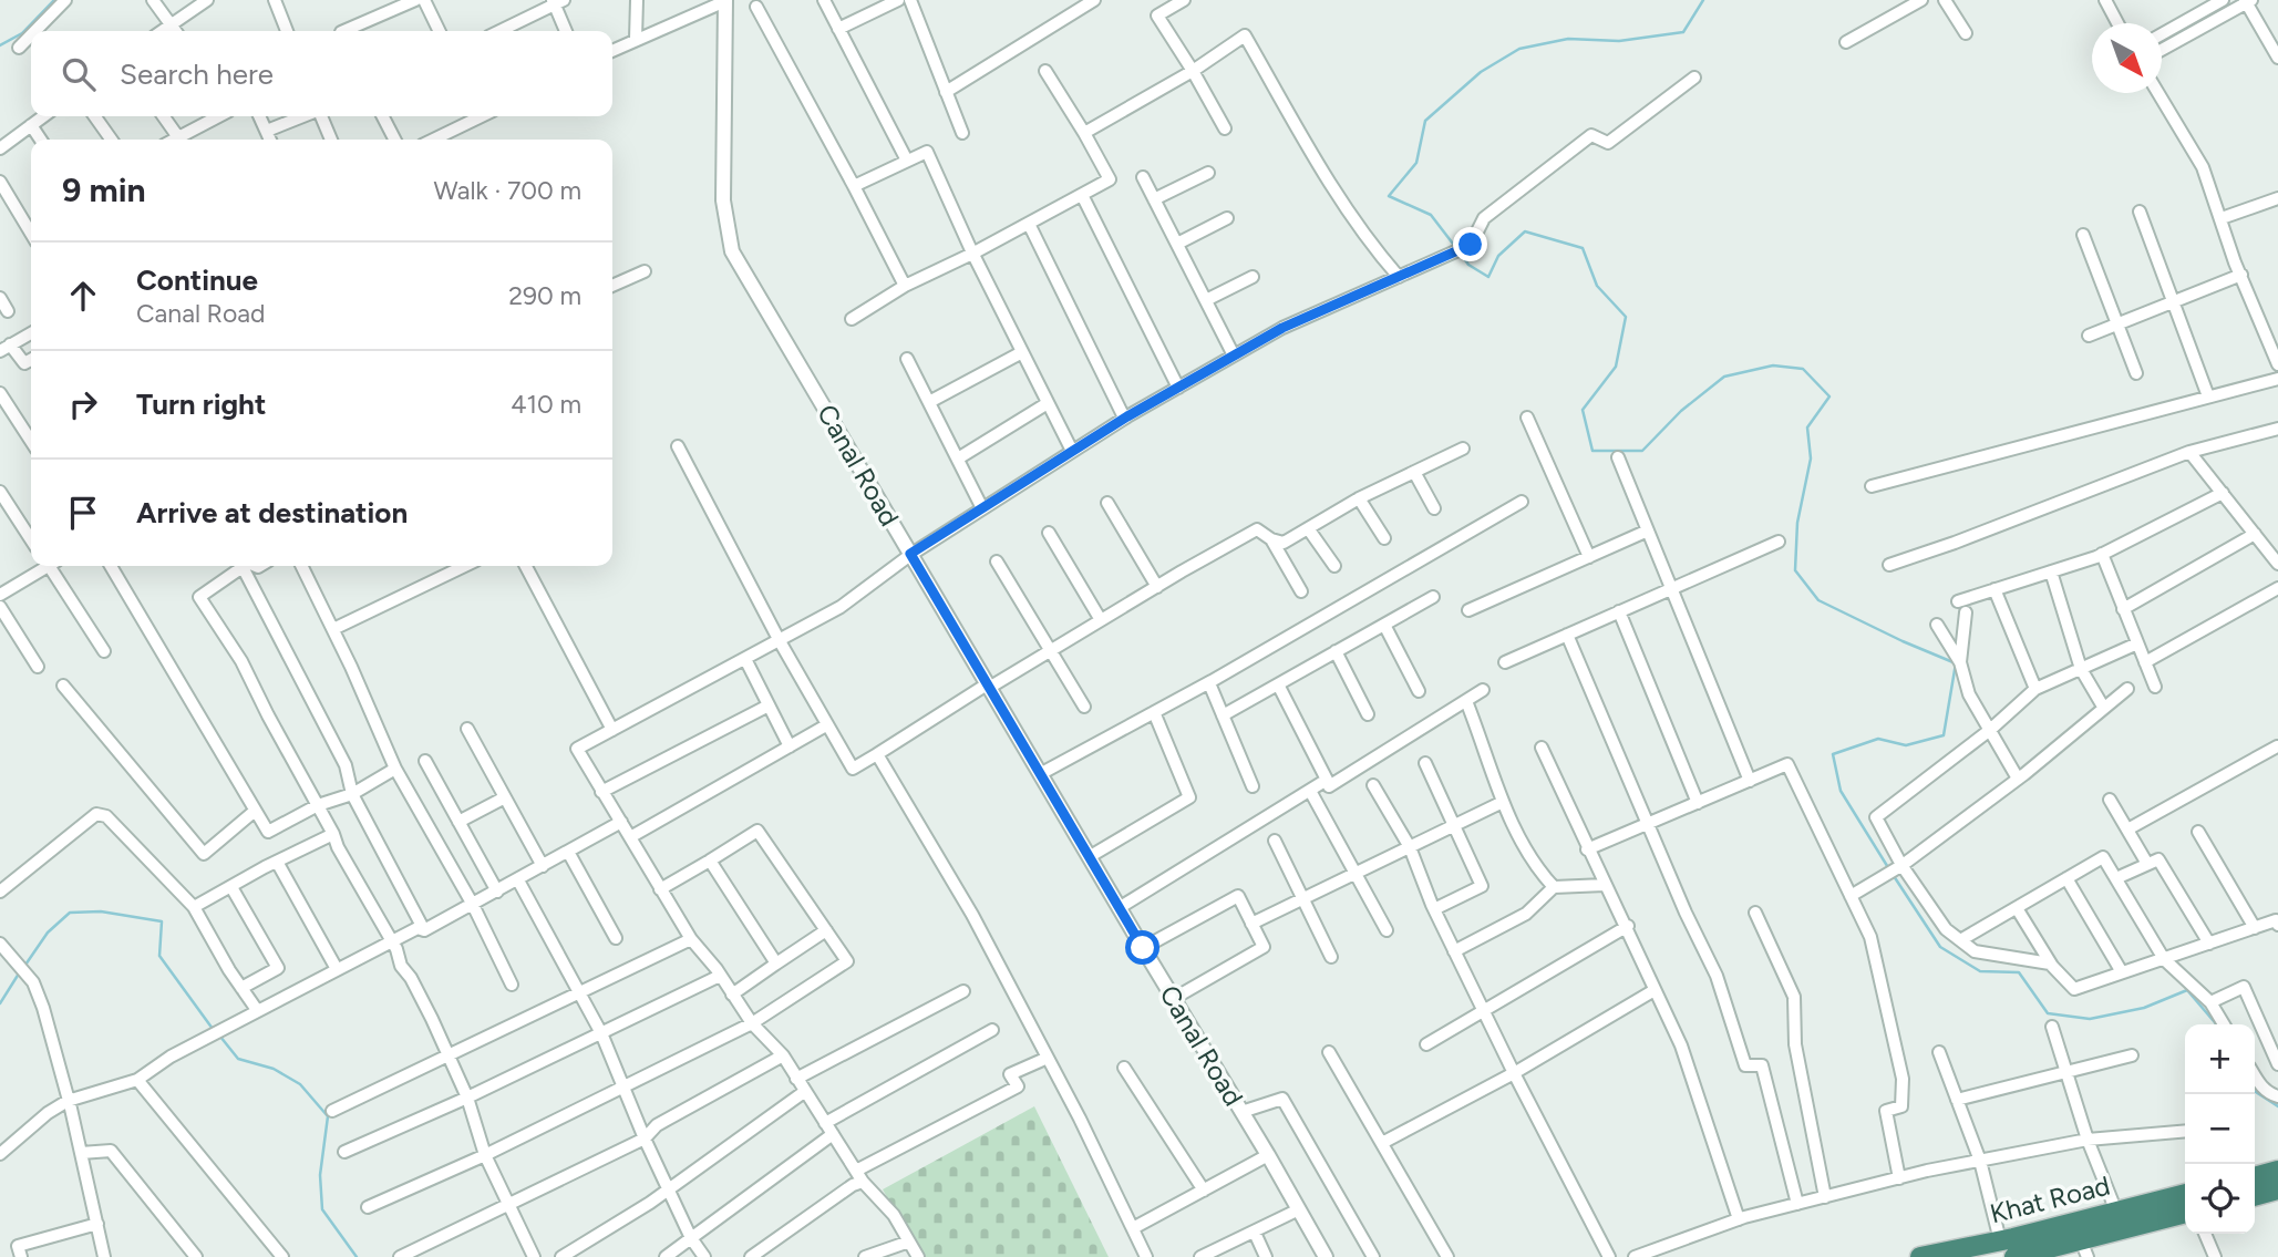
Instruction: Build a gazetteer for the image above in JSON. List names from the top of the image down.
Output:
{
  "streets": {
    "highway": ["Khat Road"],
    "street": ["Canal Road"]
  },
  "north": "bottom right",
  "page": {
    "search": "Search here",
    "heading": ["9 min", "Walk · 700 m"],
    "list": [
      ["Continue", "Canal Road", "290 m"],
      ["Turn right", "410 m"],
      "Arrive at destination"
    ],
    "map_buttons": ["+", "−"]
  }
}
